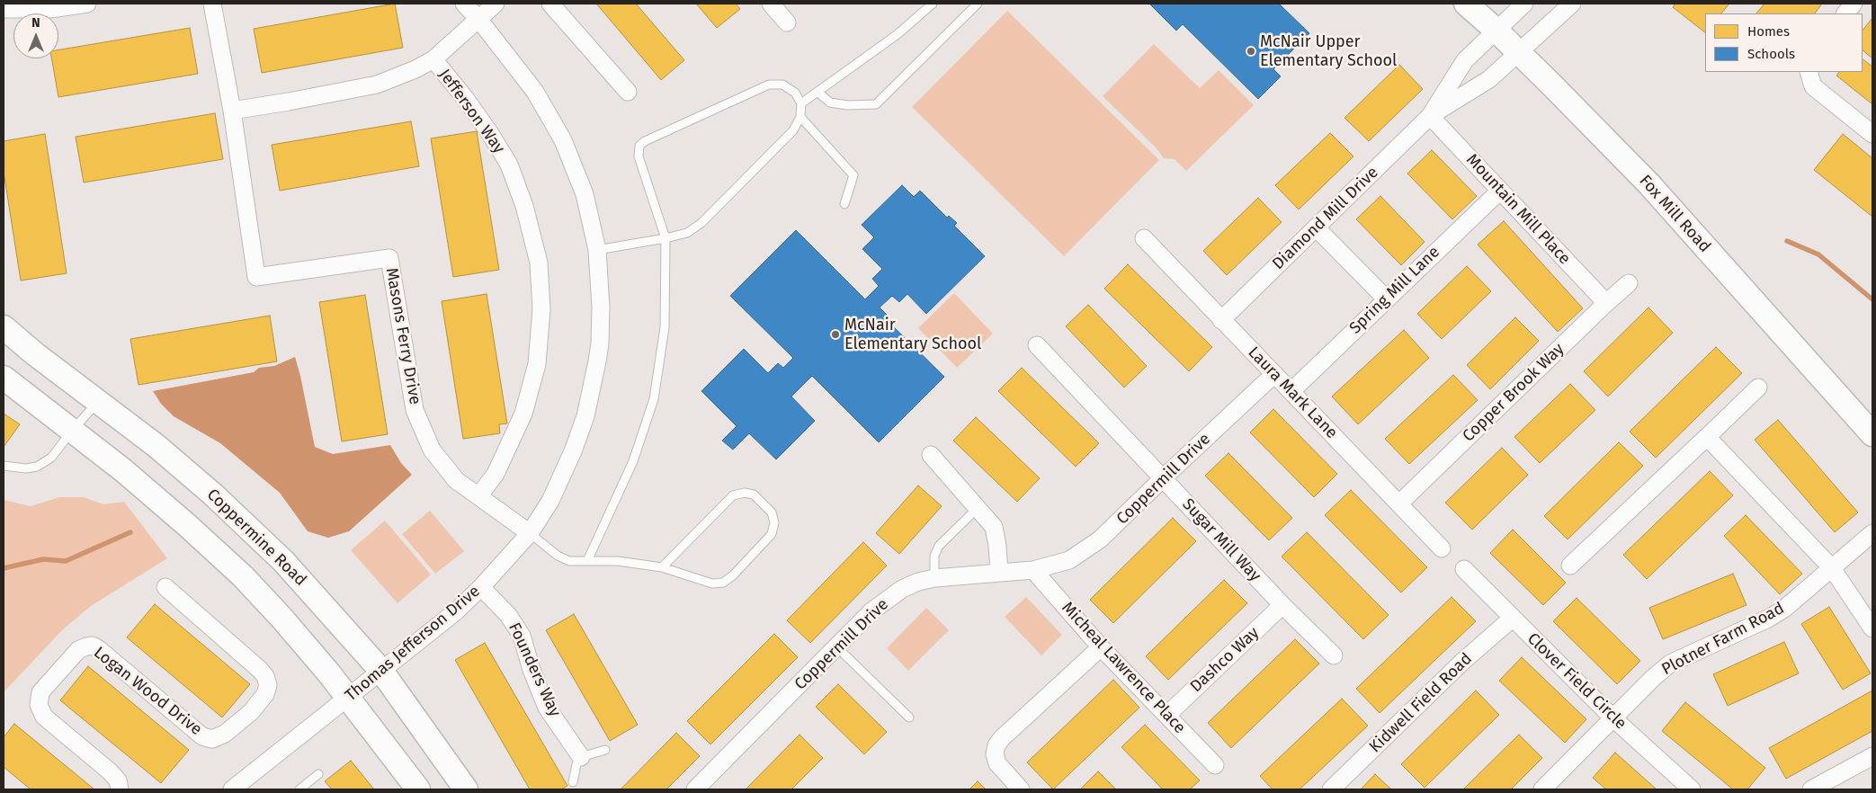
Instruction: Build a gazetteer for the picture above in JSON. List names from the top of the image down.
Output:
{
  "streets": {
    "street": [
      "Jefferson Way",
      "Mountain Mill Place",
      "Fox Mill Road",
      "Diamond Mill Drive",
      "Spring Mill Lane",
      "Masons Ferry Drive",
      "Laura Mark Lane",
      "Copper Brook Way",
      "Coppermill Drive",
      "Coppermine Road",
      "Sugar Mill Way",
      "Plotner Farm Road",
      "Thomas Jefferson Drive",
      "Dashco Way",
      "Micheal Lawrence Place",
      "Founders Way",
      "Clover Field Circle",
      "Logan Wood Drive",
      "Kidwell Field Road"
    ]
  },
  "crossings": [
    ["Jefferson Way", "Masons Ferry Drive"],
    ["Mountain Mill Place", "Diamond Mill Drive"],
    ["Mountain Mill Place", "Spring Mill Lane"],
    ["Mountain Mill Place", "Copper Brook Way"],
    ["Fox Mill Road", "Diamond Mill Drive"],
    ["Diamond Mill Drive", "Laura Mark Lane"],
    ["Spring Mill Lane", "Laura Mark Lane"],
    ["Masons Ferry Drive", "Thomas Jefferson Drive"],
    ["Laura Mark Lane", "Copper Brook Way"],
    ["Laura Mark Lane", "Coppermill Drive"],
    ["Coppermill Drive", "Sugar Mill Way"],
    ["Coppermill Drive", "Micheal Lawrence Place"],
    ["Coppermine Road", "Thomas Jefferson Drive"],
    ["Sugar Mill Way", "Dashco Way"],
    ["Plotner Farm Road", "Clover Field Circle"],
    ["Thomas Jefferson Drive", "Founders Way"],
    ["Dashco Way", "Micheal Lawrence Place"],
    ["Clover Field Circle", "Kidwell Field Road"]
  ],
  "places": ["McNair Upper Elementary School", "McNair Elementary School"],
  "legend": ["Homes", "Schools"],
  "north": "top"
}
